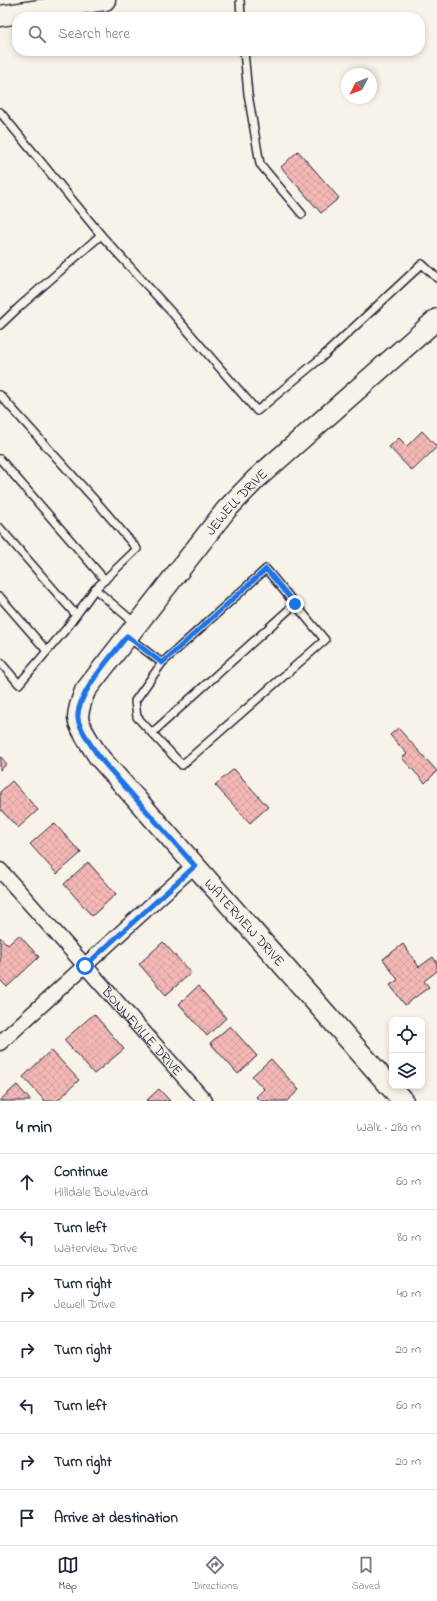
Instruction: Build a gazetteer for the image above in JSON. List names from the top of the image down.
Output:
{
  "streets": {
    "street": ["JEWELL DRIVE", "WATERVIEW DRIVE", "BONNEVILLE DRIVE"]
  },
  "crossings": [
    ["JEWELL DRIVE", "WATERVIEW DRIVE"]
  ],
  "north": "bottom left",
  "page": {
    "search": "Search here",
    "heading": ["4 min", "Walk · 280 m"],
    "list": [
      ["Continue", "Hilldale Boulevard", "60 m"],
      ["Turn left", "Waterview Drive", "80 m"],
      ["Turn right", "Jewell Drive", "40 m"],
      ["Turn right", "20 m"],
      ["Turn left", "60 m"],
      ["Turn right", "20 m"],
      "Arrive at destination"
    ],
    "nav": ["Map", "Directions", "Saved"]
  }
}
